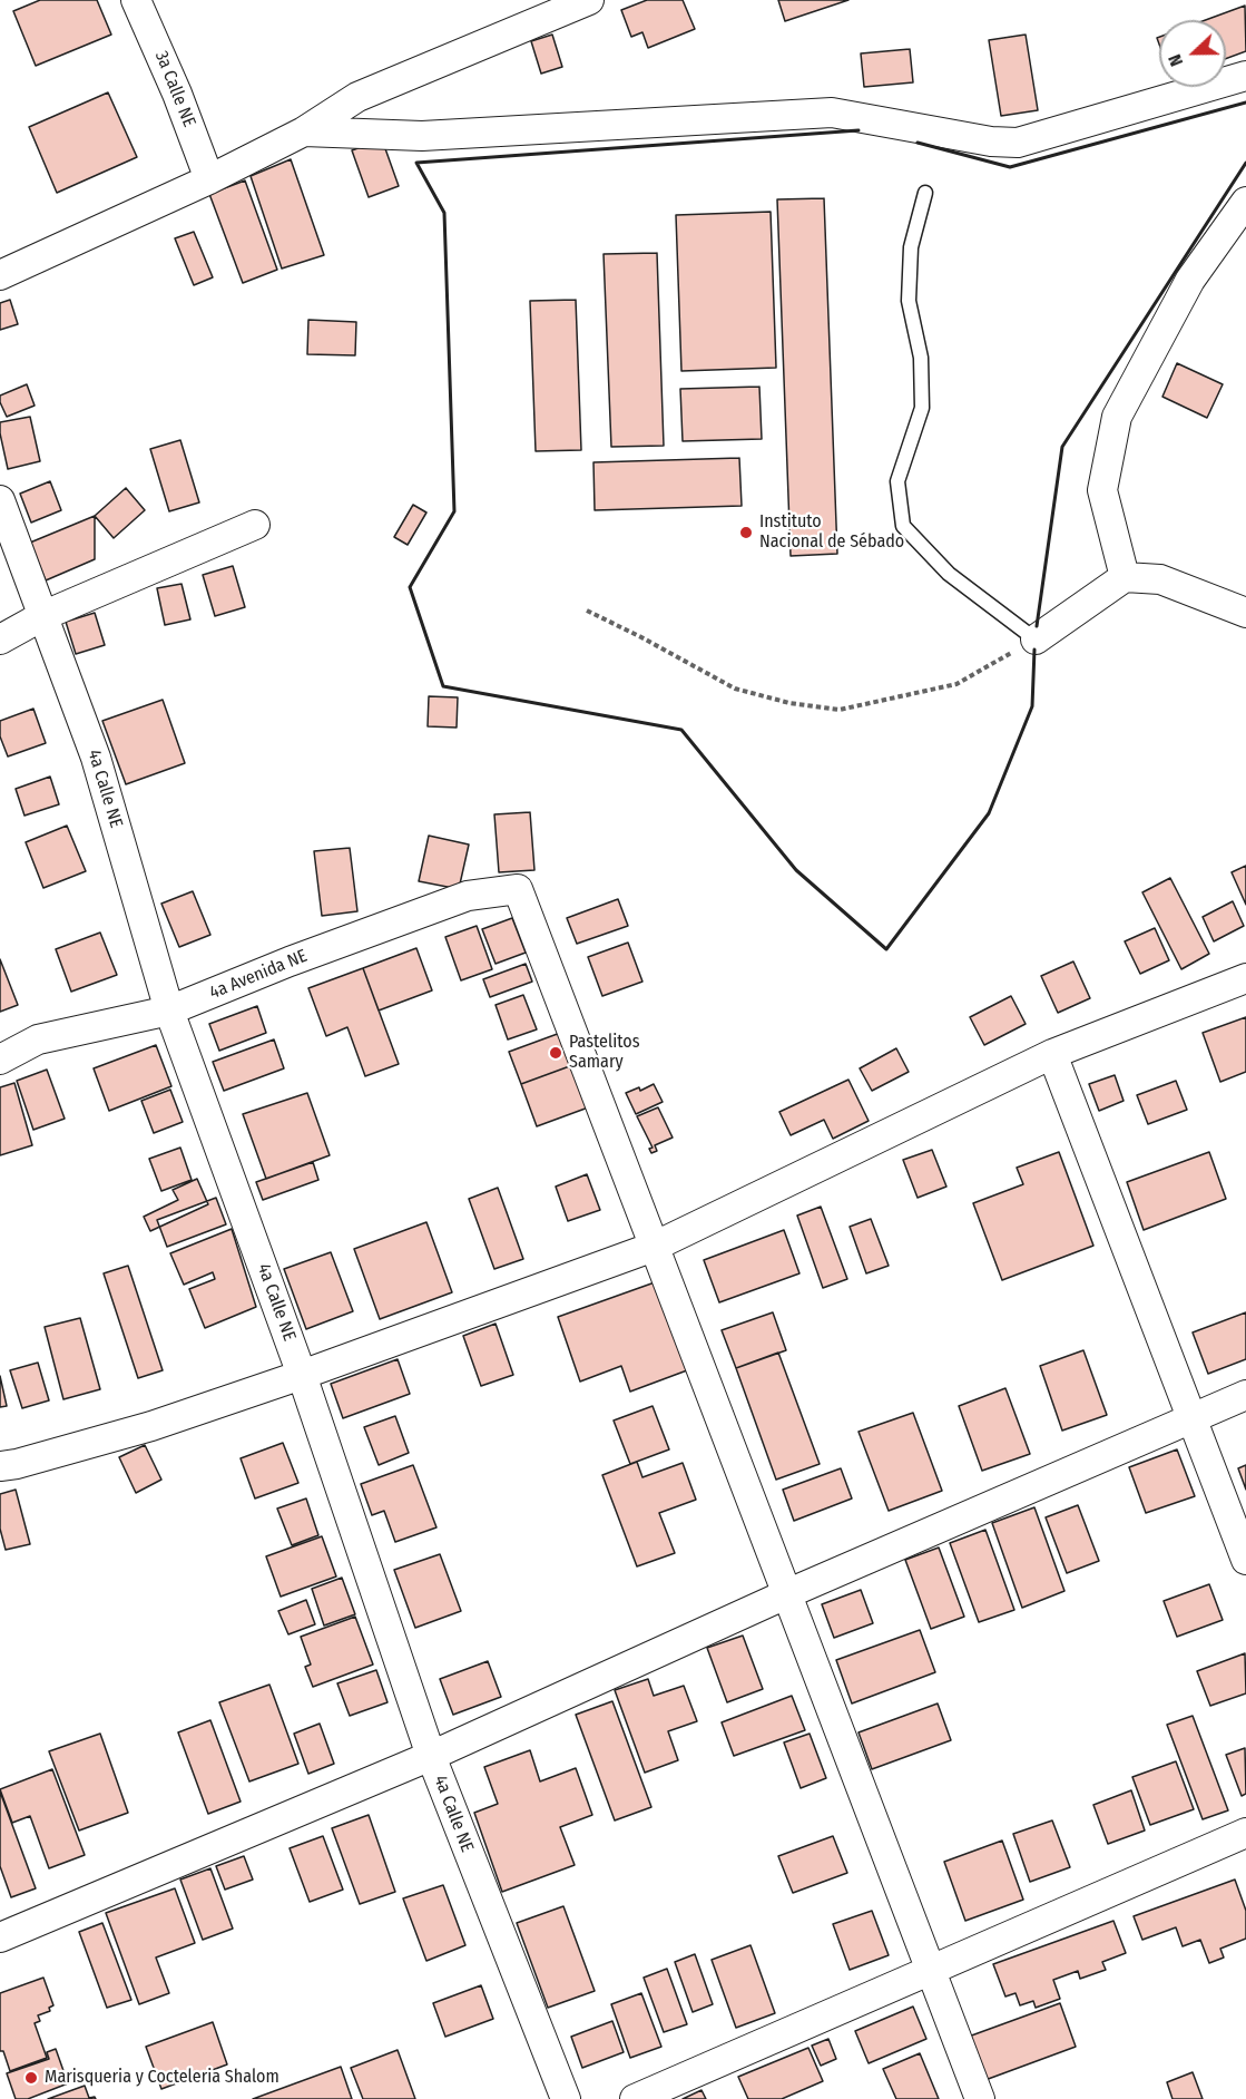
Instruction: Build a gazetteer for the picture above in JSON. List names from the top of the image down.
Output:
{
  "streets": {
    "street": ["3a Calle NE", "4a Calle NE", "4a Avenida NE"]
  },
  "crossings": [
    ["4a Calle NE", "4a Avenida NE"]
  ],
  "places": ["Instituto Nacional de Sébado", "Pastelitos Samary", "Marisqueria y Cocteleria Shalom"],
  "north": "left"
}
